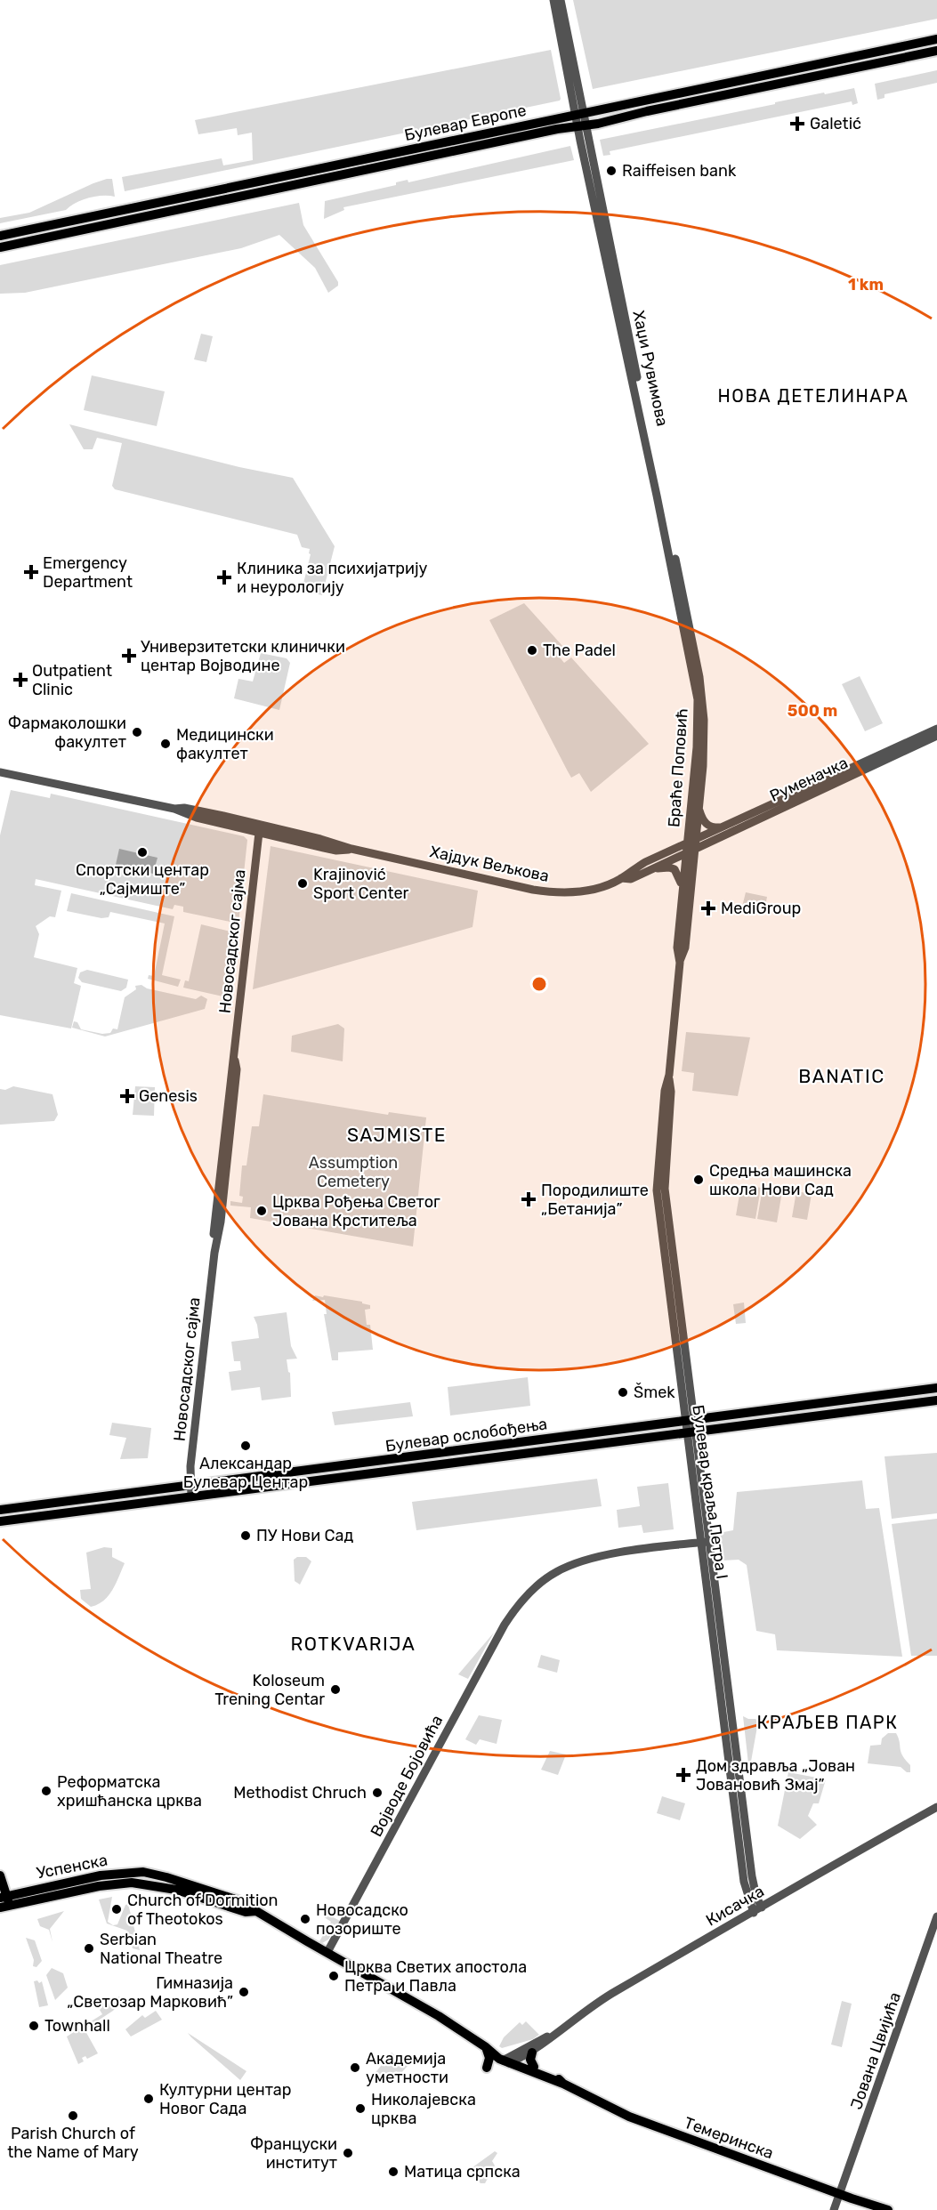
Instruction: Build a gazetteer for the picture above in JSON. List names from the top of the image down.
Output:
{
  "streets": {
    "main road": [
      "Булевар Европе",
      "Булевар ослобођења",
      "Успенска",
      "Темеринска"
    ],
    "street": [
      "Хаџи Рувимова",
      "Браће Поповић",
      "Руменачка",
      "Хајдук Вељкова",
      "Новосадског сајма",
      "Булевар краља Петра I",
      "Војводе Бојовића",
      "Кисачка",
      "Јована Цвијића"
    ]
  },
  "crossings": [
    ["Булевар Европе", "Хаџи Рувимова"],
    ["Хаџи Рувимова", "Браће Поповић"],
    ["Браће Поповић", "Руменачка"],
    ["Браће Поповић", "Хајдук Вељкова"],
    ["Браће Поповић", "Булевар краља Петра I"],
    ["Руменачка", "Хајдук Вељкова"],
    ["Руменачка", "Булевар краља Петра I"],
    ["Хајдук Вељкова", "Новосадског сајма"],
    ["Хајдук Вељкова", "Булевар краља Петра I"],
    ["Новосадског сајма", "Булевар ослобођења"],
    ["Булевар ослобођења", "Булевар краља Петра I"],
    ["Булевар краља Петра I", "Војводе Бојовића"],
    ["Булевар краља Петра I", "Кисачка"],
    ["Војводе Бојовића", "Успенска"],
    ["Успенска", "Кисачка"],
    ["Успенска", "Темеринска"],
    ["Кисачка", "Темеринска"],
    ["Јована Цвијића", "Темеринска"]
  ],
  "districts": [
    "НОВА ДЕТЕЛИНАРА",
    "BANATIC",
    "SAJMISTE",
    "ROTKVARIJA",
    "КРАЉЕВ ПАРК"
  ],
  "parks": ["Assumption Cemetery"],
  "places": {
    "health": [
      "Galetić",
      "Emergency Department",
      "Клиника за психијатрију и неурологију",
      "Универзитетски клинички центар Војводине",
      "Outpatient Clinic",
      "MediGroup",
      "Genesis",
      "Породилиште „Бетанија”",
      "Дом здравља „Јован Јовановић Змај”"
    ],
    "other": [
      "Raiffeisen bank",
      "The Padel",
      "Фармаколошки факултет",
      "Медицински факултет",
      "Спортски центар „Сајмиште”",
      "Krajinović Sport Center",
      "Средња машинска школа Нови Сад",
      "Црква Рођења Светог Јована Крститеља",
      "Šmek",
      "Александар Булевар Центар",
      "ПУ Нови Сад",
      "Koloseum Trening Centar",
      "Реформатска хришћанска црква",
      "Methodist Chruch",
      "Church of Dormition of Theotokos",
      "Новосадско позориште",
      "Serbian National Theatre",
      "Црква Светих апостола Петра и Павла",
      "Гимназија „Светозар Марковић”",
      "Townhall",
      "Академија уметности",
      "Културни центар Новог Сада",
      "Николајевска црква",
      "Parish Church of the Name of Mary",
      "Француски институт",
      "Матица српска"
    ]
  },
  "rings": ["1 km", "500 m"]
}
